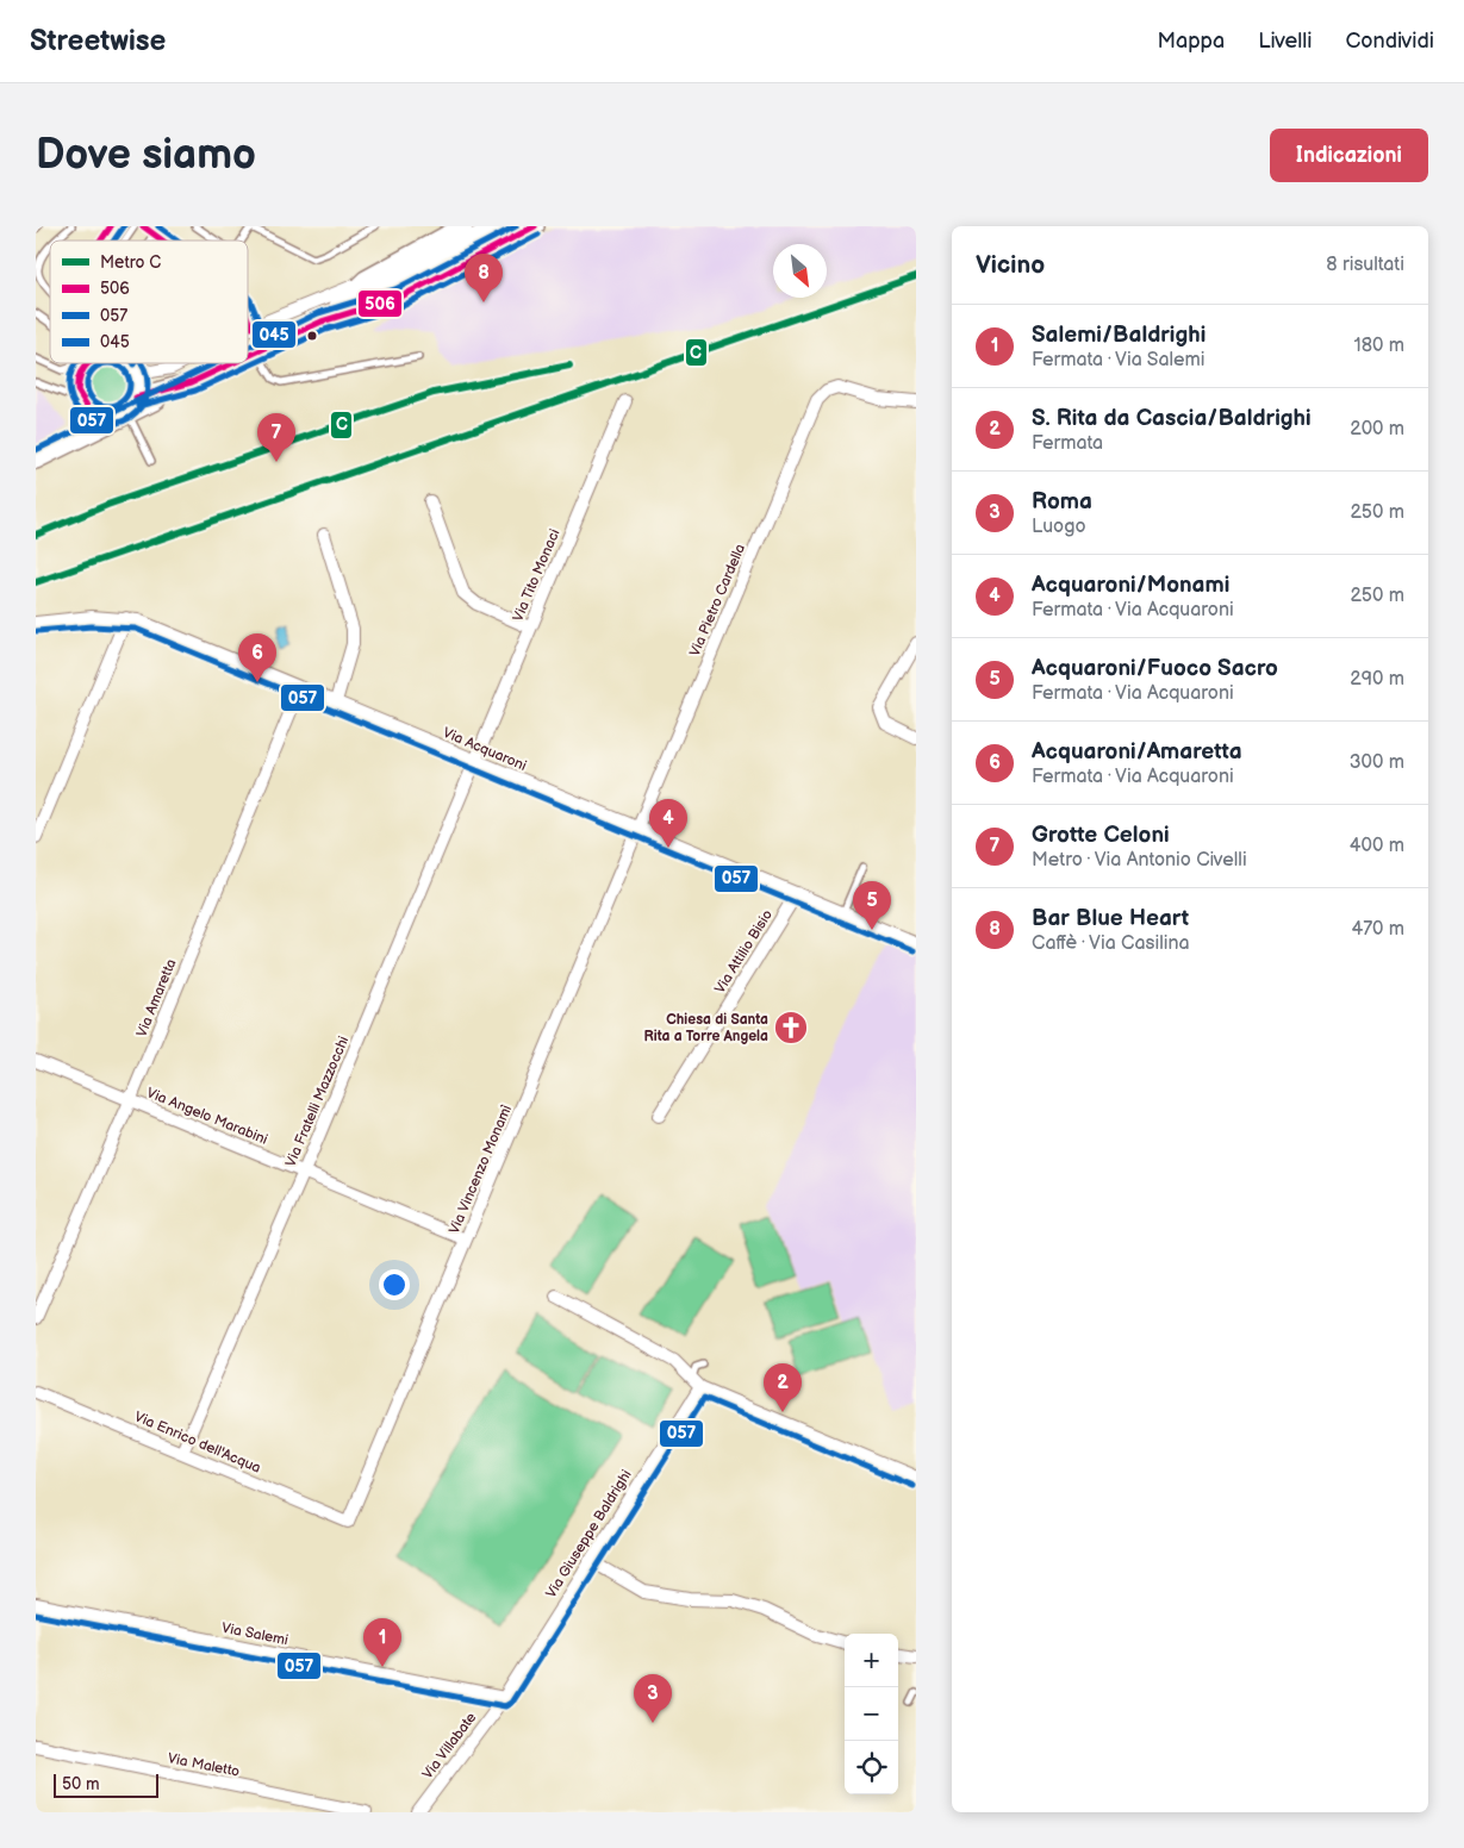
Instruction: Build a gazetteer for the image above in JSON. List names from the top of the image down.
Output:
{
  "streets": {
    "street": [
      "Via Tito Monaci",
      "Via Pietro Cardella",
      "Via Acquaroni",
      "Via Attilio Bisio",
      "Via Amaretta",
      "Via Fratelli Mazzocchi",
      "Via Angelo Marabini",
      "Via Vincenzo Monamì",
      "Via Enrico dell'Acqua",
      "Via Giuseppe Baldrighi",
      "Via Salemi",
      "Via Villabate",
      "Via Maletto"
    ]
  },
  "crossings": [
    ["Via Tito Monaci", "Via Acquaroni"],
    ["Via Tito Monaci", "Via Fratelli Mazzocchi"],
    ["Via Pietro Cardella", "Via Acquaroni"],
    ["Via Pietro Cardella", "Via Vincenzo Monamì"],
    ["Via Acquaroni", "Via Attilio Bisio"],
    ["Via Acquaroni", "Via Amaretta"],
    ["Via Acquaroni", "Via Fratelli Mazzocchi"],
    ["Via Acquaroni", "Via Vincenzo Monamì"],
    ["Via Amaretta", "Via Angelo Marabini"],
    ["Via Fratelli Mazzocchi", "Via Angelo Marabini"],
    ["Via Fratelli Mazzocchi", "Via Enrico dell'Acqua"],
    ["Via Angelo Marabini", "Via Vincenzo Monamì"],
    ["Via Vincenzo Monamì", "Via Enrico dell'Acqua"],
    ["Via Giuseppe Baldrighi", "Via Salemi"],
    ["Via Giuseppe Baldrighi", "Via Villabate"],
    ["Via Salemi", "Via Villabate"]
  ],
  "places": {
    "church": ["Chiesa di Santa Rita a Torre Angela"]
  },
  "lines": [
    "transit line 506",
    "transit line 045",
    "transit line 057",
    "metro line C"
  ],
  "legend": [
    "Metro C",
    "506",
    "057",
    "045"
  ],
  "scale_bar": "50 m",
  "north": "bottom right",
  "page": {
    "header": "Streetwise",
    "nav": ["Mappa", "Livelli", "Condividi"],
    "buttons": "Indicazioni",
    "title": "Dove siamo",
    "heading": ["Vicino", "8 risultati"],
    "pins": [
      "8",
      "7",
      "6",
      "4",
      "5",
      "2",
      "1",
      "3"
    ],
    "list": [
      {
        "mark": "1",
        "name": "Salemi/Baldrighi",
        "note": "Fermata · Via Salemi",
        "value": "180 m"
      },
      {
        "mark": "2",
        "name": "S. Rita da Cascia/Baldrighi",
        "note": "Fermata",
        "value": "200 m"
      },
      {
        "mark": "3",
        "name": "Roma",
        "note": "Luogo",
        "value": "250 m"
      },
      {
        "mark": "4",
        "name": "Acquaroni/Monami",
        "note": "Fermata · Via Acquaroni",
        "value": "250 m"
      },
      {
        "mark": "5",
        "name": "Acquaroni/Fuoco Sacro",
        "note": "Fermata · Via Acquaroni",
        "value": "290 m"
      },
      {
        "mark": "6",
        "name": "Acquaroni/Amaretta",
        "note": "Fermata · Via Acquaroni",
        "value": "300 m"
      },
      {
        "mark": "7",
        "name": "Grotte Celoni",
        "note": "Metro · Via Antonio Civelli",
        "value": "400 m"
      },
      {
        "mark": "8",
        "name": "Bar Blue Heart",
        "note": "Caffè · Via Casilina",
        "value": "470 m"
      }
    ],
    "map_buttons": ["+", "−"],
    "scale": "50 m"
  }
}
